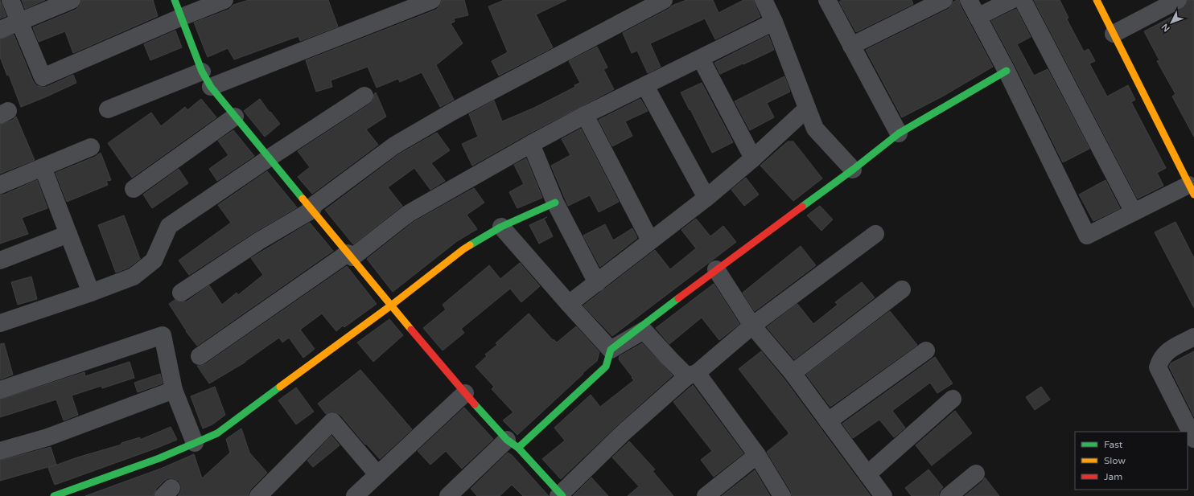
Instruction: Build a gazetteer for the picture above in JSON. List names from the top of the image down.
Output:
{
  "legend": ["Fast", "Slow", "Jam"],
  "north": "bottom left"
}
